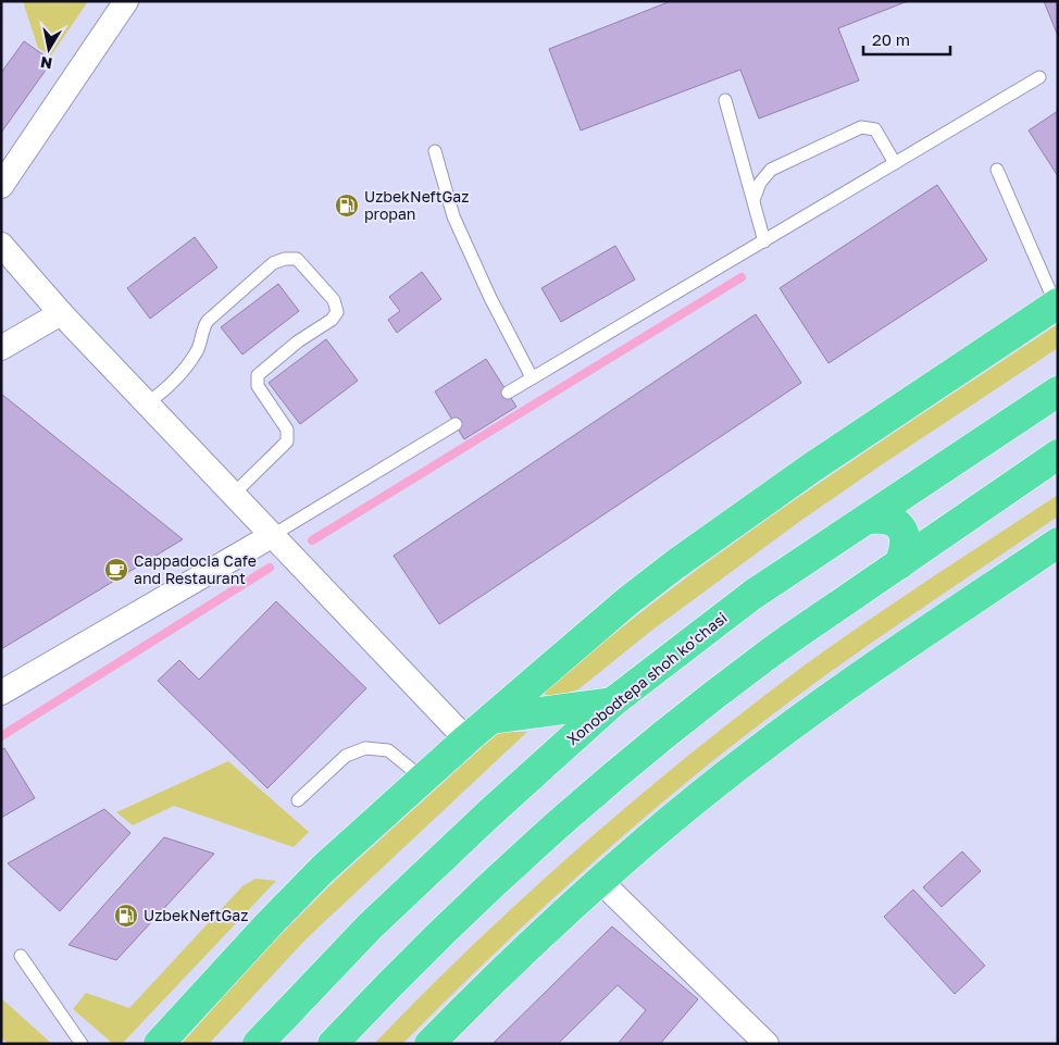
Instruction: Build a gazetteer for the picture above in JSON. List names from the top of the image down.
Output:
{
  "streets": {
    "highway": ["Xonobodtepa shoh ko'chasi"]
  },
  "places": {
    "fuel station": ["UzbekNeftGaz propan", "UzbekNeftGaz"],
    "cafe": ["Cappadocia Cafe and Restaurant"]
  },
  "scale_bar": "20 m",
  "north": "bottom"
}
